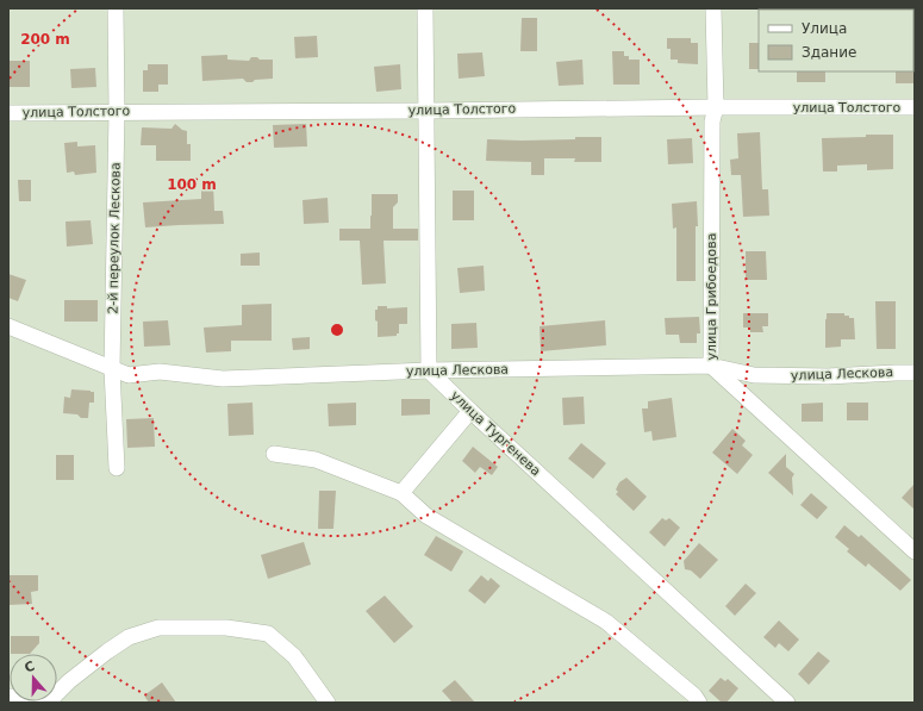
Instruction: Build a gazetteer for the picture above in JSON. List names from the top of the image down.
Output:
{
  "streets": {
    "street": [
      "улица Толстого",
      "2-й переулок Лескова",
      "улица Грибоедова",
      "улица Лескова",
      "улица Тургенева"
    ]
  },
  "crossings": [
    ["улица Толстого", "2-й переулок Лескова"],
    ["улица Толстого", "улица Грибоедова"],
    ["2-й переулок Лескова", "улица Лескова"],
    ["улица Грибоедова", "улица Лескова"],
    ["улица Лескова", "улица Тургенева"]
  ],
  "legend": ["Улица", "Здание"],
  "north": "top",
  "rings": ["200 m", "100 m"]
}
